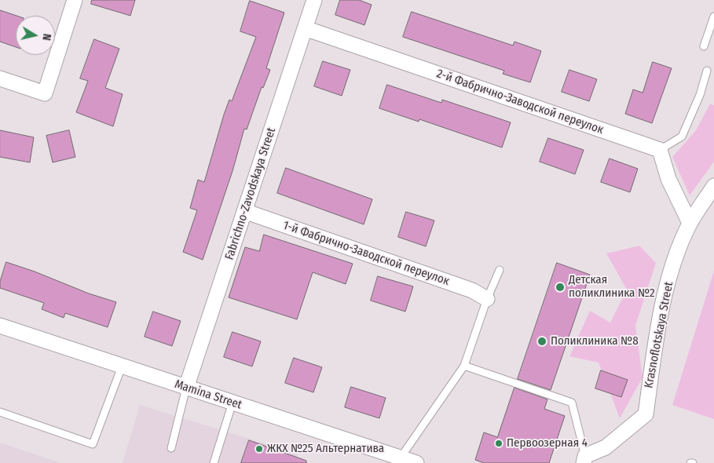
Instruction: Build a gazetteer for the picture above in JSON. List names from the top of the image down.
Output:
{
  "streets": {
    "street": [
      "2-й Фабрично-Заводской переулок",
      "Fabrichno-Zavodskaya Street",
      "1-й Фабрично-Заводской переулок",
      "Krasnoflotskaya Street",
      "Mamina Street"
    ]
  },
  "crossings": [
    ["2-й Фабрично-Заводской переулок", "Fabrichno-Zavodskaya Street"],
    ["Fabrichno-Zavodskaya Street", "1-й Фабрично-Заводской переулок"],
    ["Fabrichno-Zavodskaya Street", "Mamina Street"]
  ],
  "places": [
    "Детская поликлиника №2",
    "Поликлиника №8",
    "Первоозерная 4",
    "ЖКХ №25 Альтернатива"
  ],
  "north": "right"
}
